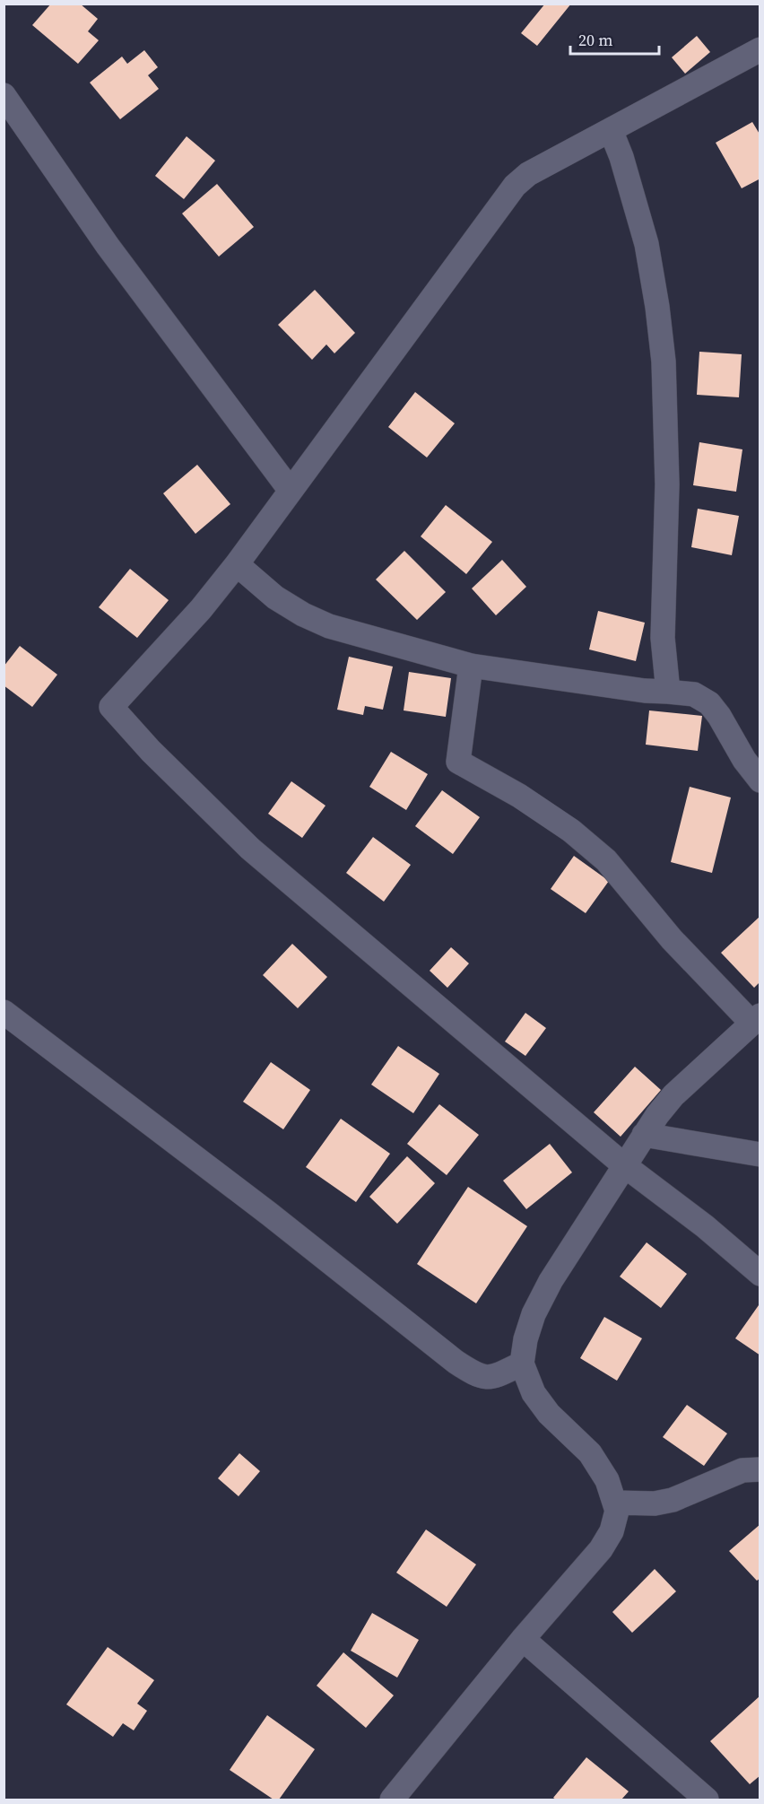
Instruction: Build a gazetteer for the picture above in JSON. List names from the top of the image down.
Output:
{
  "scale_bar": "20 m"
}
